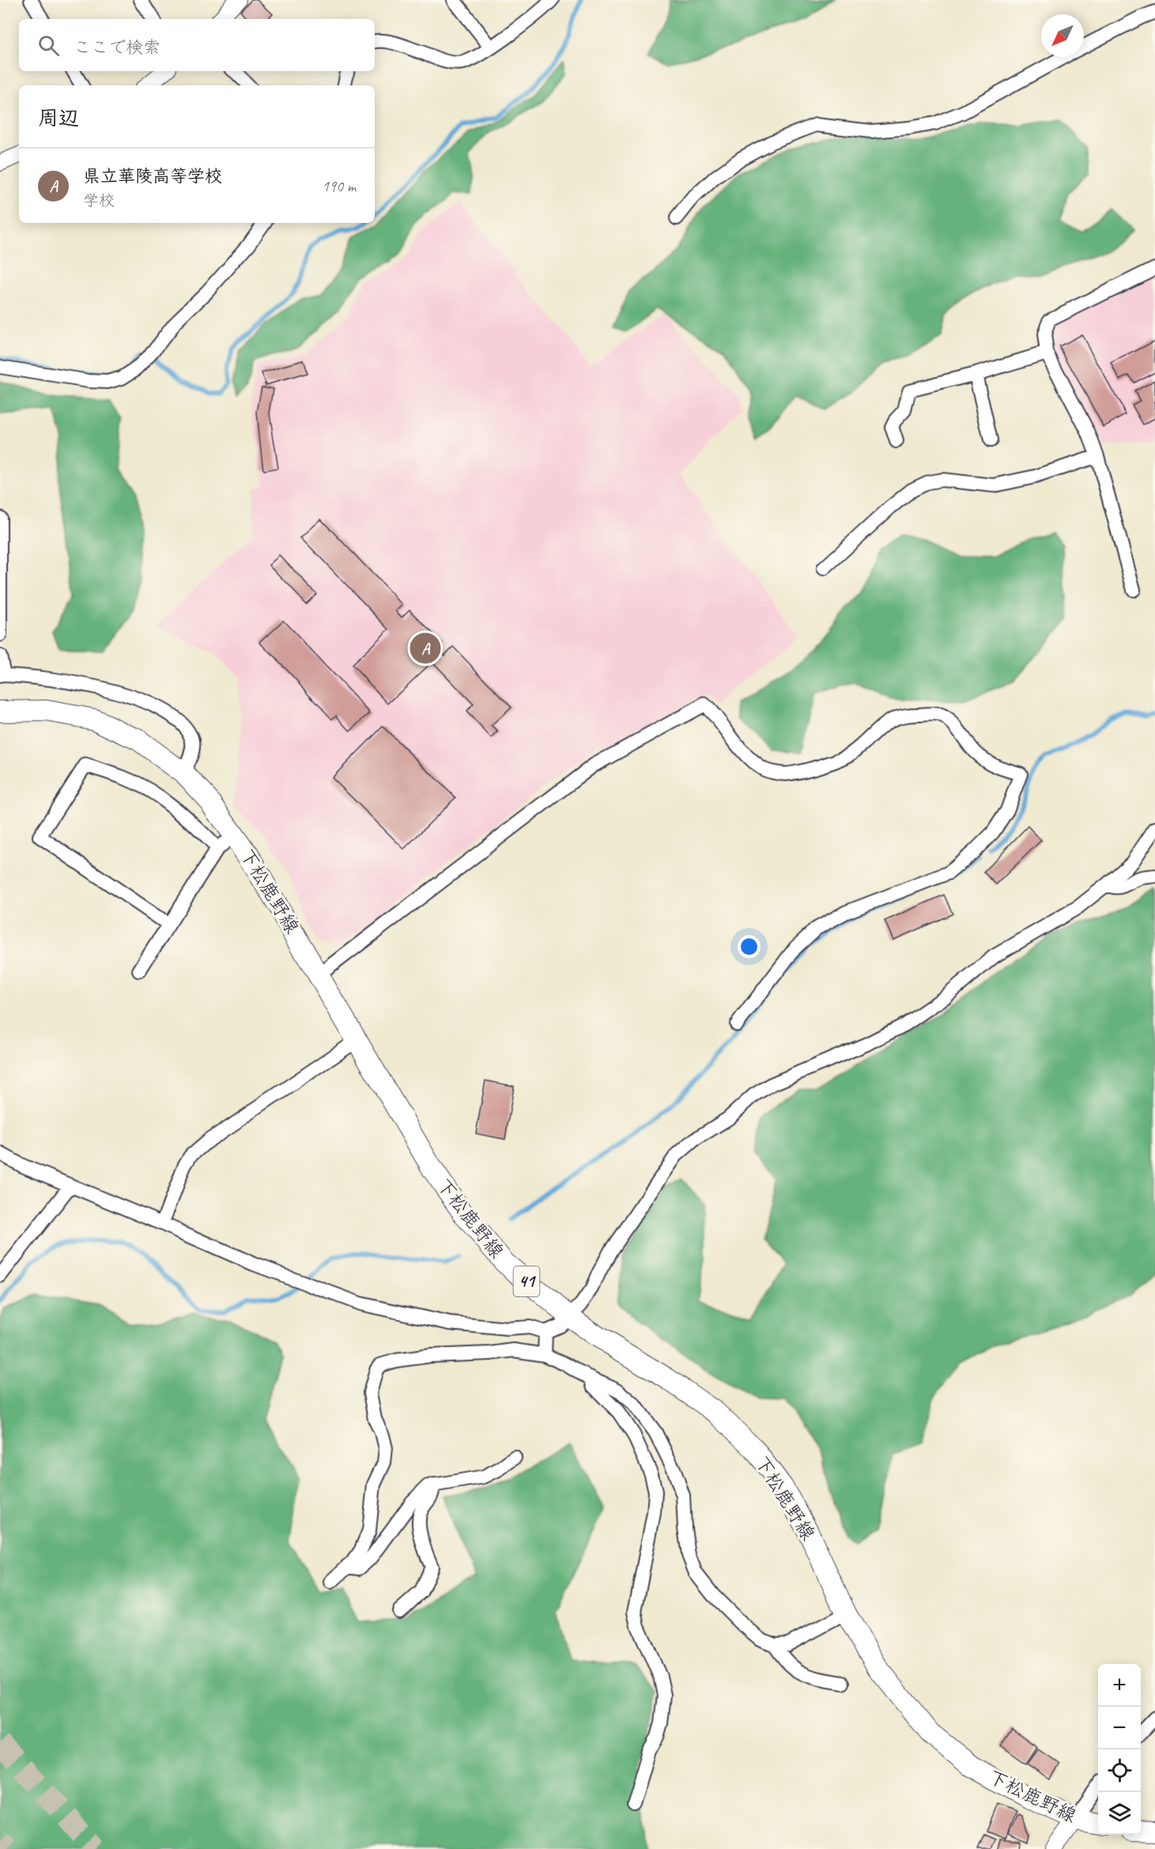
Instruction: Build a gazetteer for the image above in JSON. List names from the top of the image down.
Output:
{
  "streets": {
    "main road": ["下松鹿野線", "41"]
  },
  "north": "bottom left",
  "page": {
    "search": "ここで検索",
    "heading": "周辺",
    "list": [
      {
        "mark": "A",
        "name": "県立華陵高等学校",
        "note": "学校",
        "value": "190 m"
      }
    ],
    "pins": "A",
    "map_buttons": ["+", "−"]
  }
}
